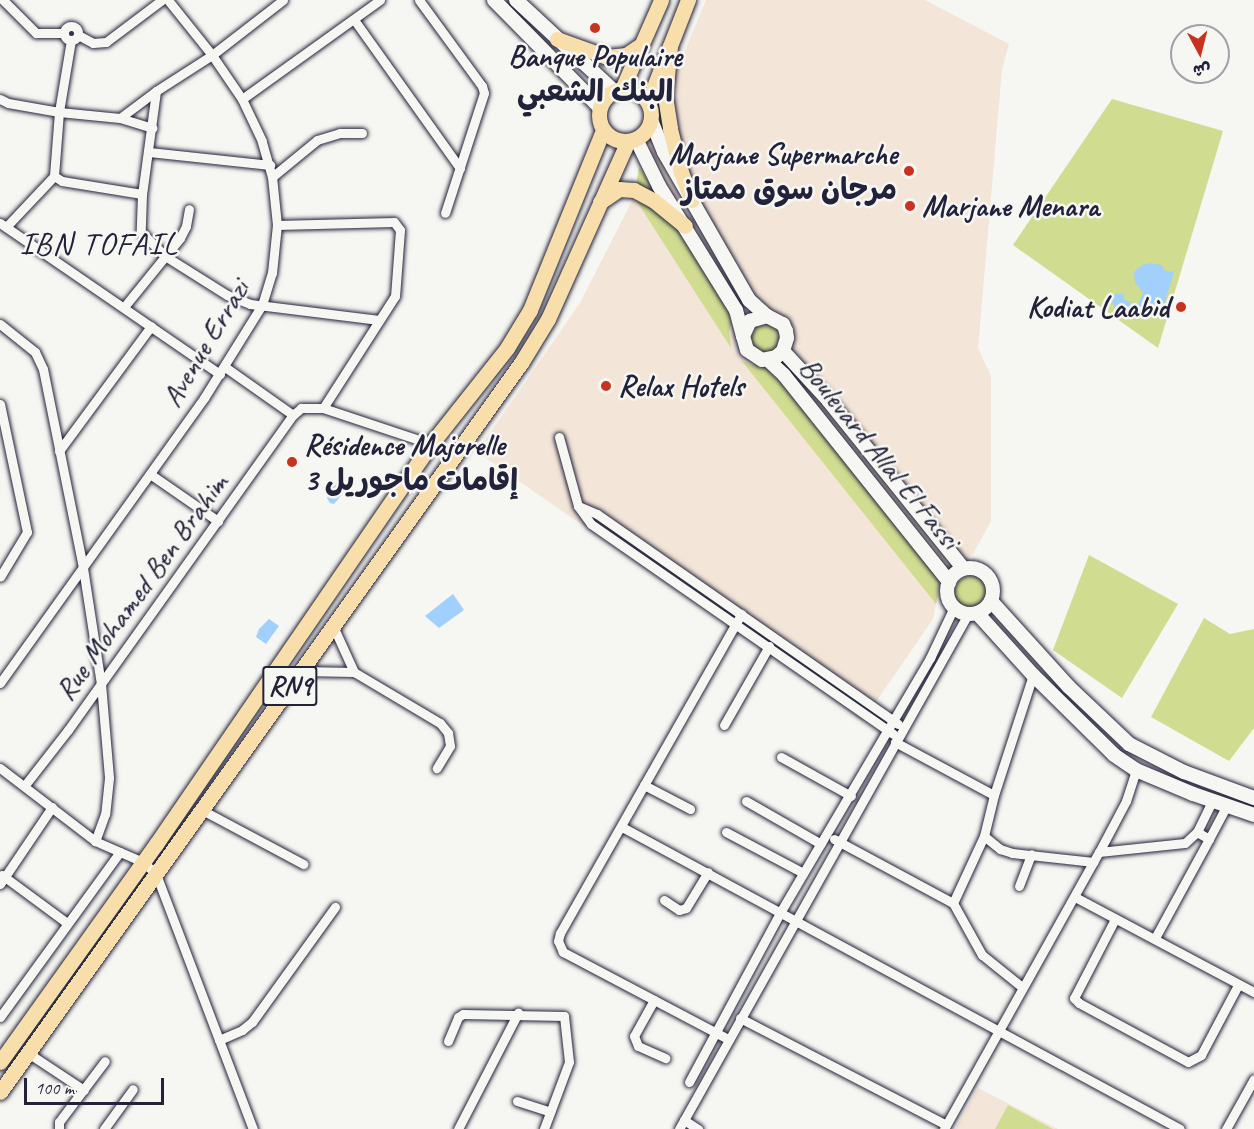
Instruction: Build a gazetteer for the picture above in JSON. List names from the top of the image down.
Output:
{
  "streets": {
    "main road": ["Boulevard Allal El Fassi", "RN9"],
    "street": ["Avenue Errazi", "Rue Mohamed Ben Brahim"]
  },
  "districts": ["IBN TOFAIL"],
  "places": [
    "Banque Populaire البنك الشعبي",
    "Marjane Supermarche مرجان سوق ممتاز",
    "Marjane Menara",
    "Kodiat Laabid",
    "Relax Hotels",
    "Résidence Majorelle إقامات ماجوريل 3"
  ],
  "scale_bar": "100 m",
  "north": "bottom"
}
